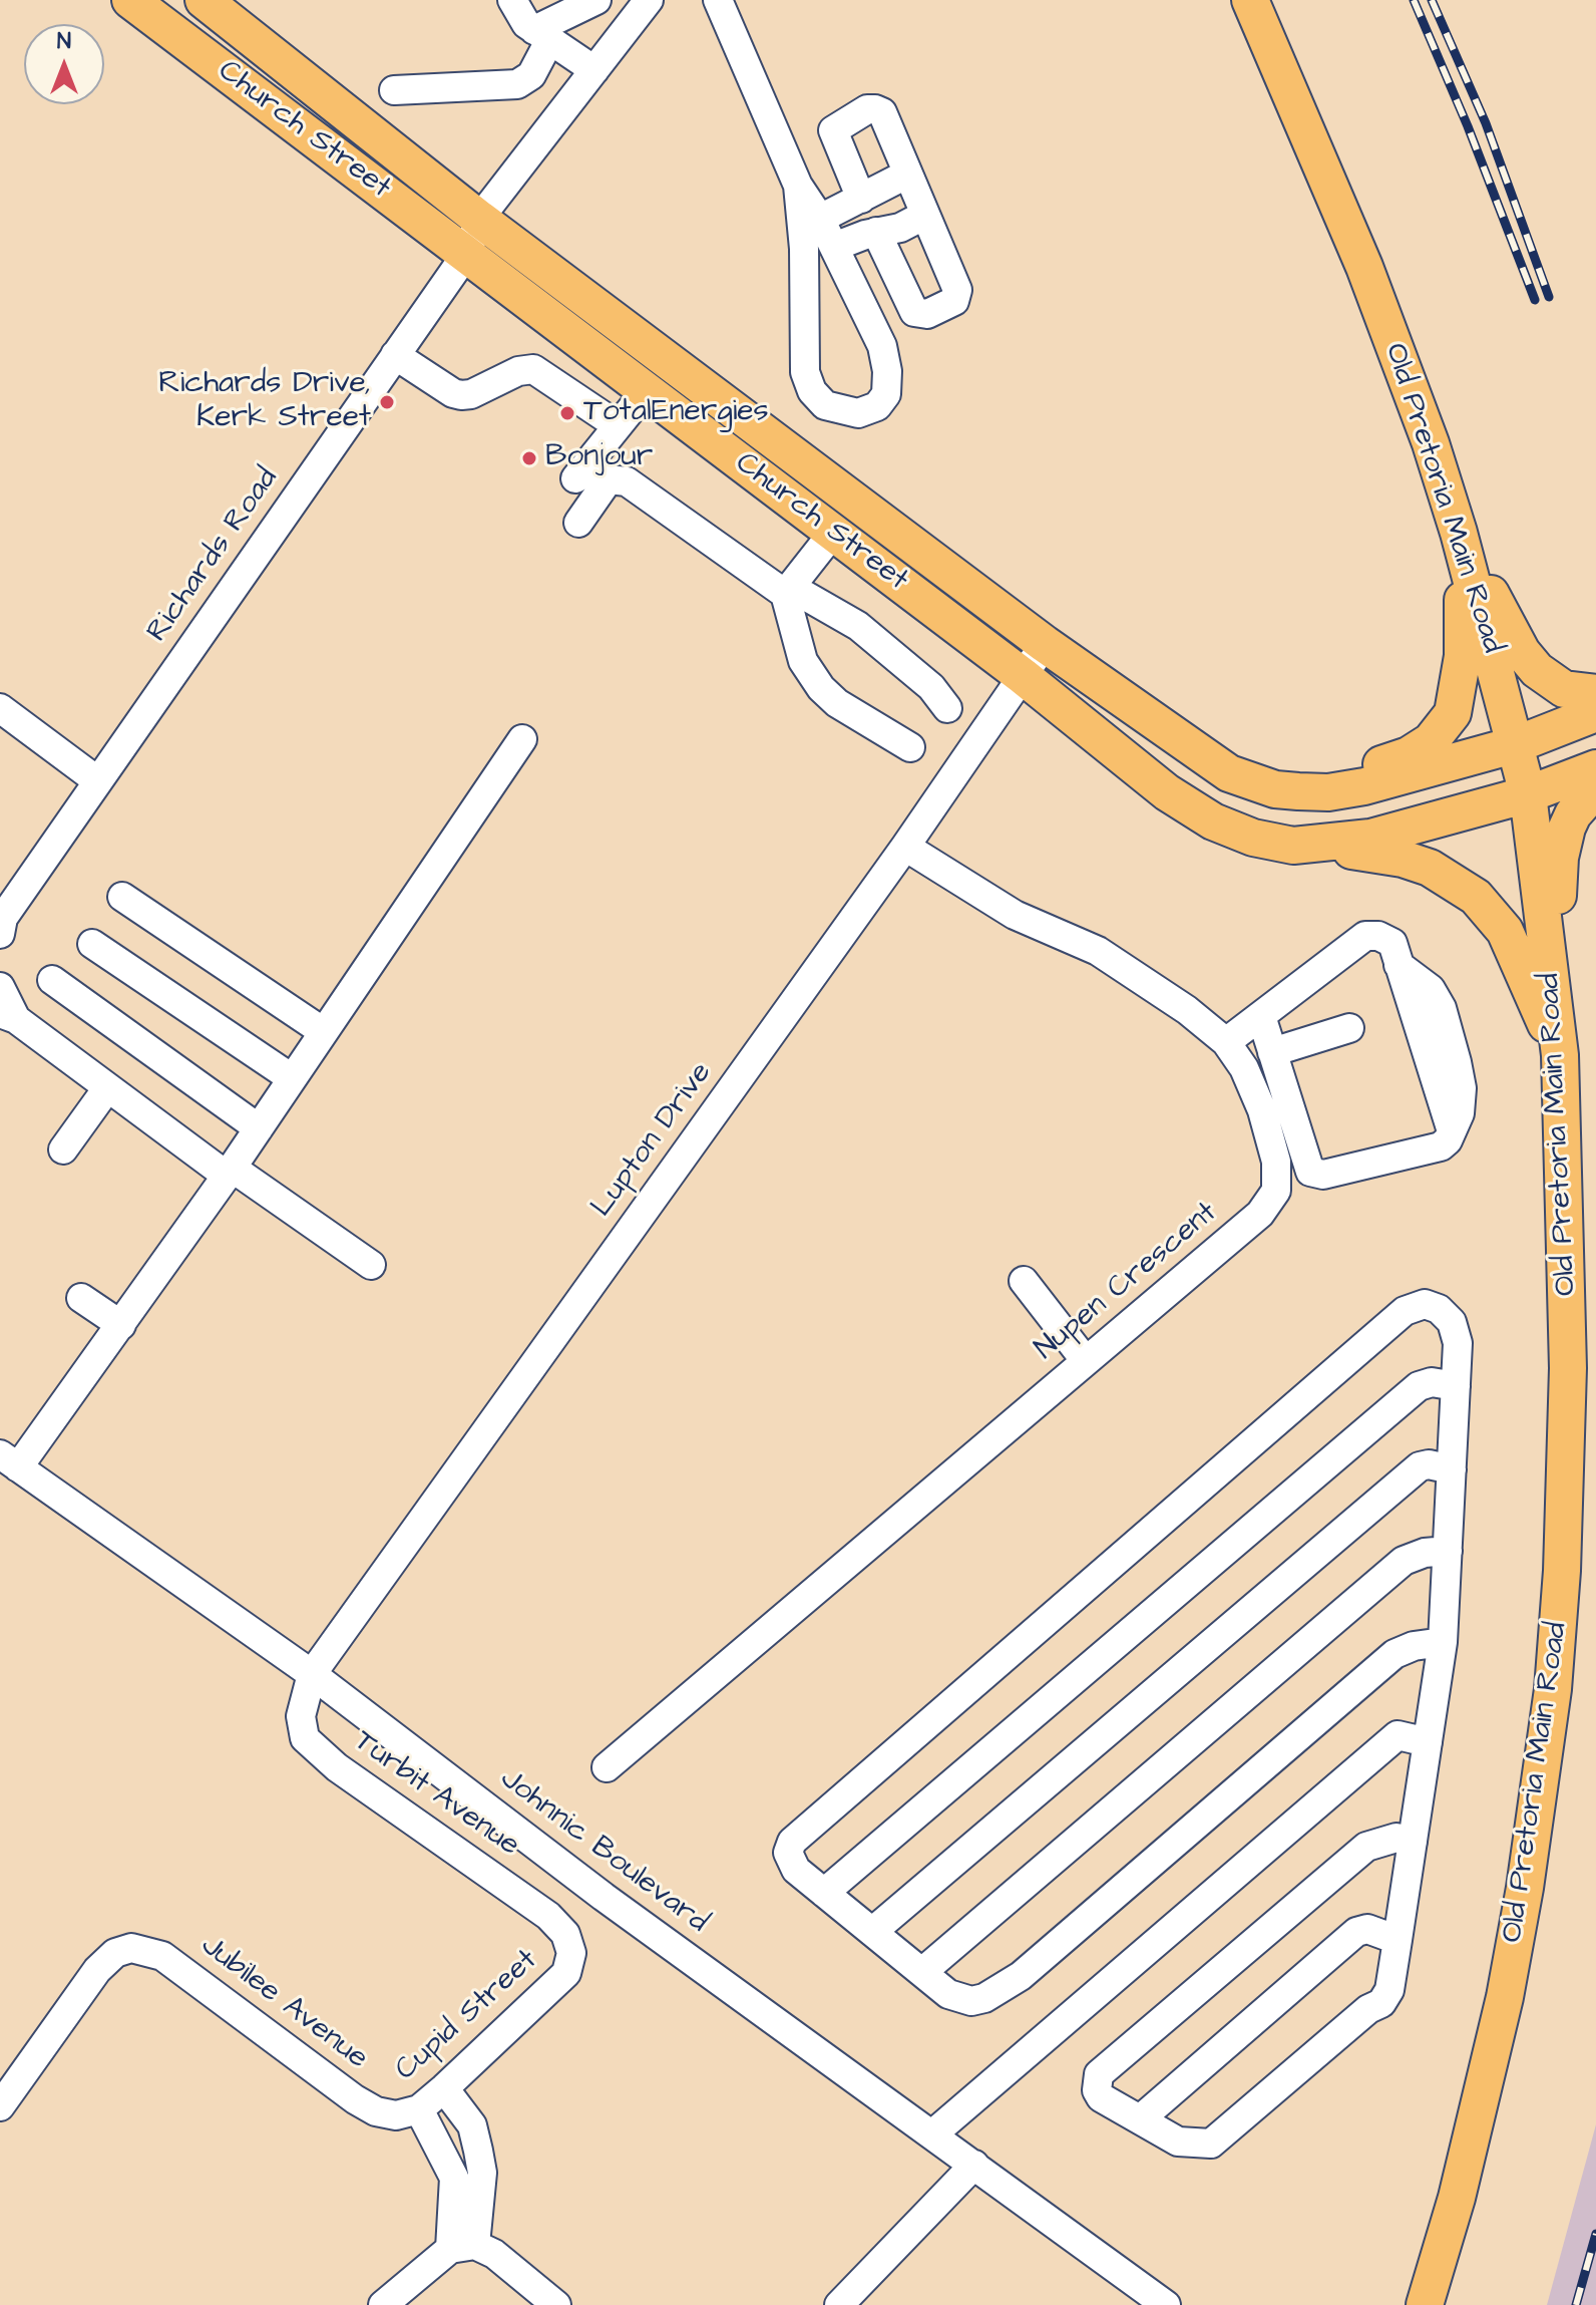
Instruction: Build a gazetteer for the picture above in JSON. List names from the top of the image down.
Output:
{
  "streets": {
    "main road": ["Church Street", "Old Pretoria Main Road"],
    "street": [
      "Richards Road",
      "Lupton Drive",
      "Nupen Crescent",
      "Turbit Avenue",
      "Johnnic Boulevard",
      "Jubilee Avenue",
      "Cupid Street"
    ]
  },
  "crossings": [
    ["Church Street", "Old Pretoria Main Road"],
    ["Church Street", "Richards Road"],
    ["Church Street", "Lupton Drive"],
    ["Lupton Drive", "Nupen Crescent"],
    ["Lupton Drive", "Turbit Avenue"],
    ["Lupton Drive", "Johnnic Boulevard"],
    ["Turbit Avenue", "Johnnic Boulevard"],
    ["Turbit Avenue", "Cupid Street"],
    ["Jubilee Avenue", "Cupid Street"]
  ],
  "places": ["Richards Drive, Kerk Street", "TotalEnergies", "Bonjour"],
  "north": "top"
}
